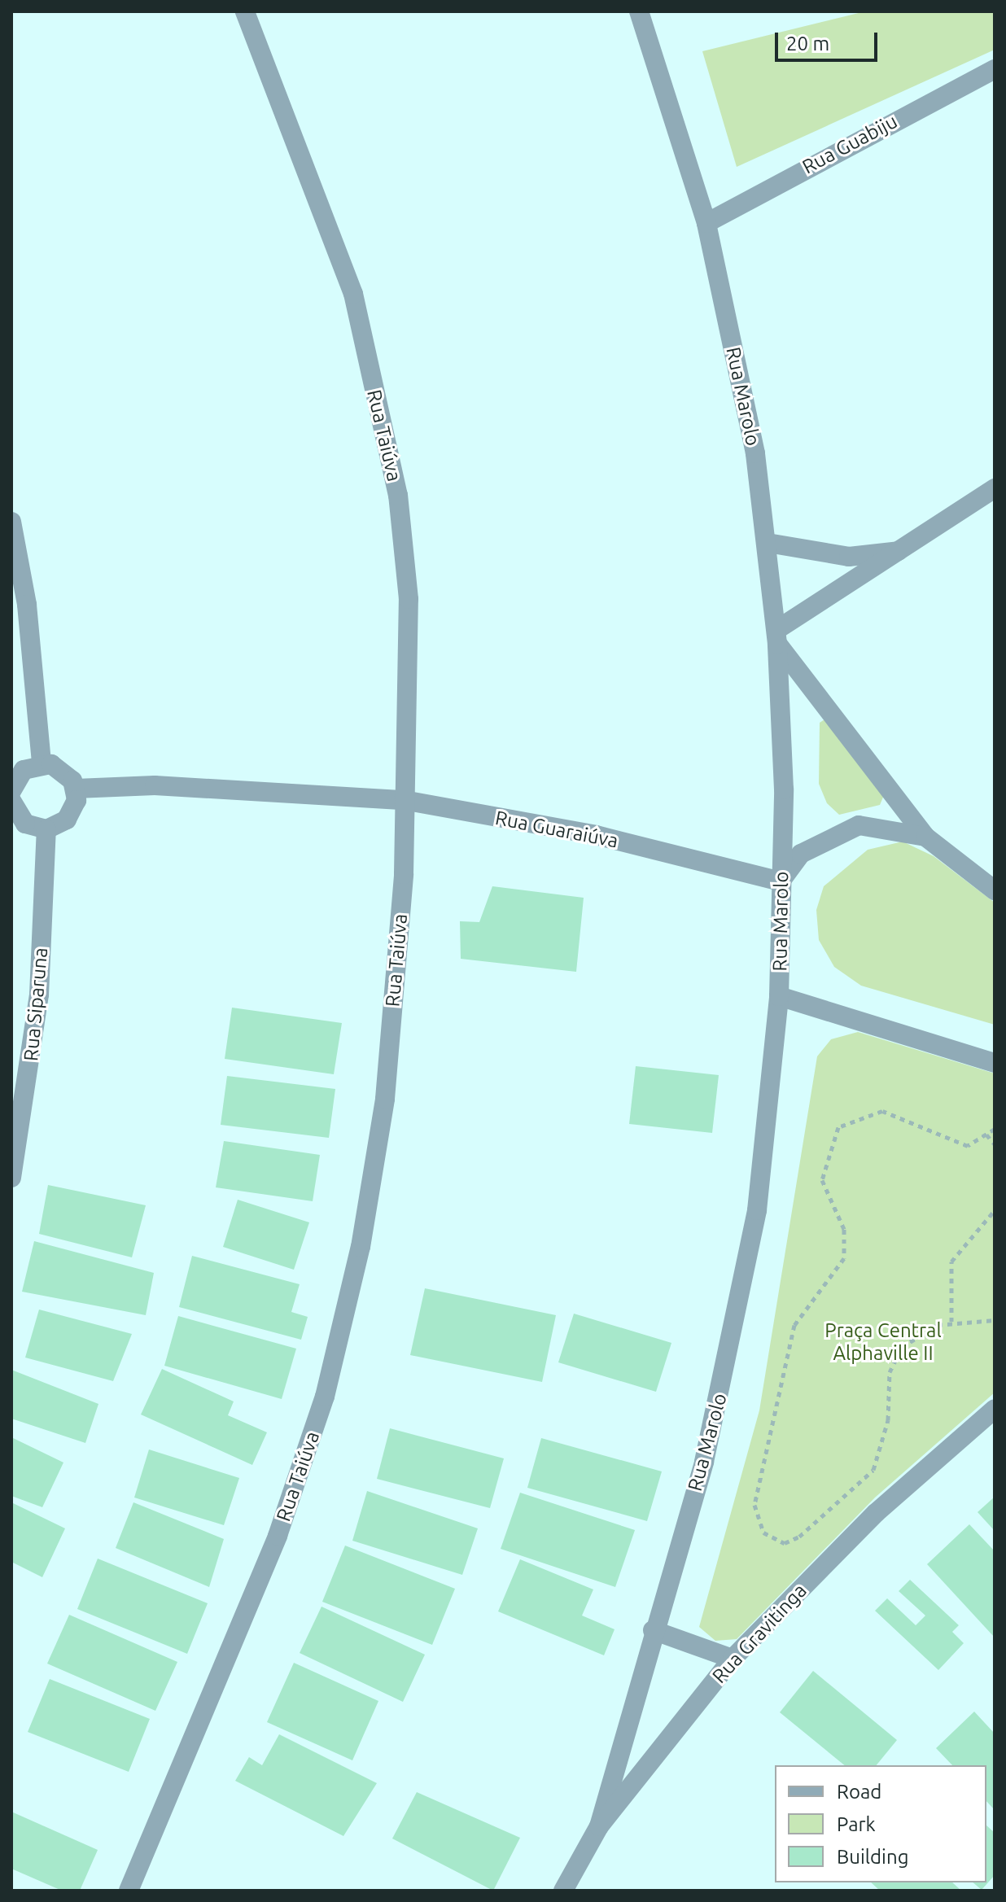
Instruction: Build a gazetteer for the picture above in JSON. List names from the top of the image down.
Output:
{
  "streets": {
    "street": [
      "Rua Guabiju",
      "Rua Marolo",
      "Rua Taiúva",
      "Rua Guaraiúva",
      "Rua Siparuna",
      "Rua Gravitinga"
    ]
  },
  "crossings": [
    ["Rua Guabiju", "Rua Marolo"],
    ["Rua Marolo", "Rua Guaraiúva"],
    ["Rua Marolo", "Rua Gravitinga"],
    ["Rua Taiúva", "Rua Guaraiúva"]
  ],
  "parks": ["Praça Central Alphaville II"],
  "legend": ["Road", "Park", "Building"],
  "scale_bar": "20 m"
}
